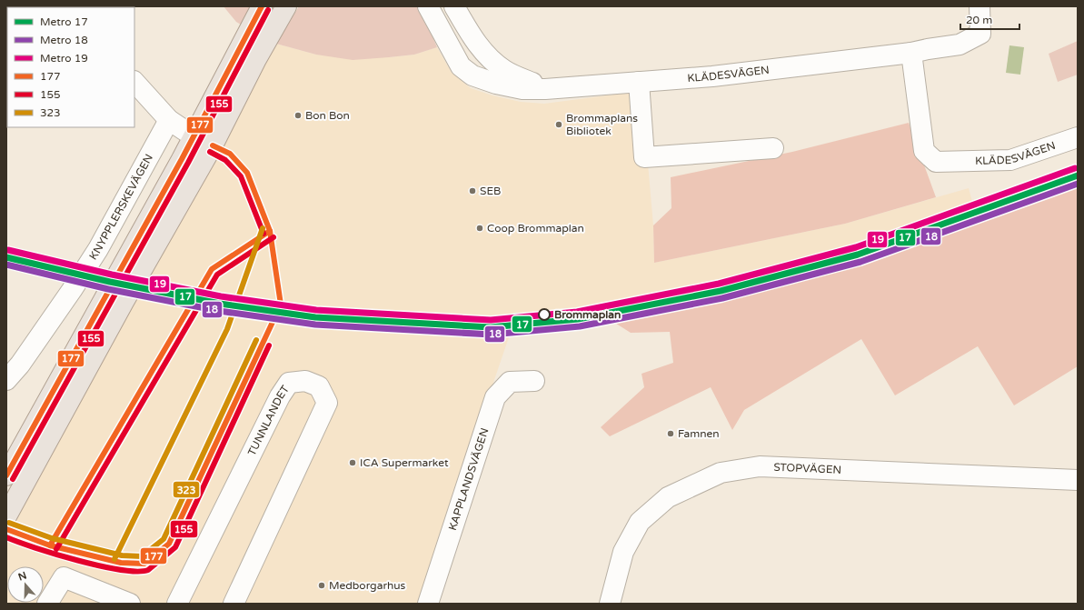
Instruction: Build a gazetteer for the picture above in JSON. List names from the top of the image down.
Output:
{
  "streets": {
    "street": [
      "KLÄDESVÄGEN",
      "KNYPPLERSKEVÄGEN",
      "TUNNLANDET",
      "STOPVÄGEN",
      "KAPPLANDSVÄGEN"
    ]
  },
  "places": [
    "Bon Bon",
    "Brommaplans Bibliotek",
    "SEB",
    "Coop Brommaplan",
    "Brommaplan",
    "Famnen",
    "ICA Supermarket",
    "Medborgarhus"
  ],
  "lines": [
    "transit line 177",
    "transit line 155",
    "metro line 19",
    "metro line 17",
    "metro line 18",
    "transit line 323"
  ],
  "legend": [
    "Metro 17",
    "Metro 18",
    "Metro 19",
    "177",
    "155",
    "323"
  ],
  "scale_bar": "20 m",
  "north": "top"
}
